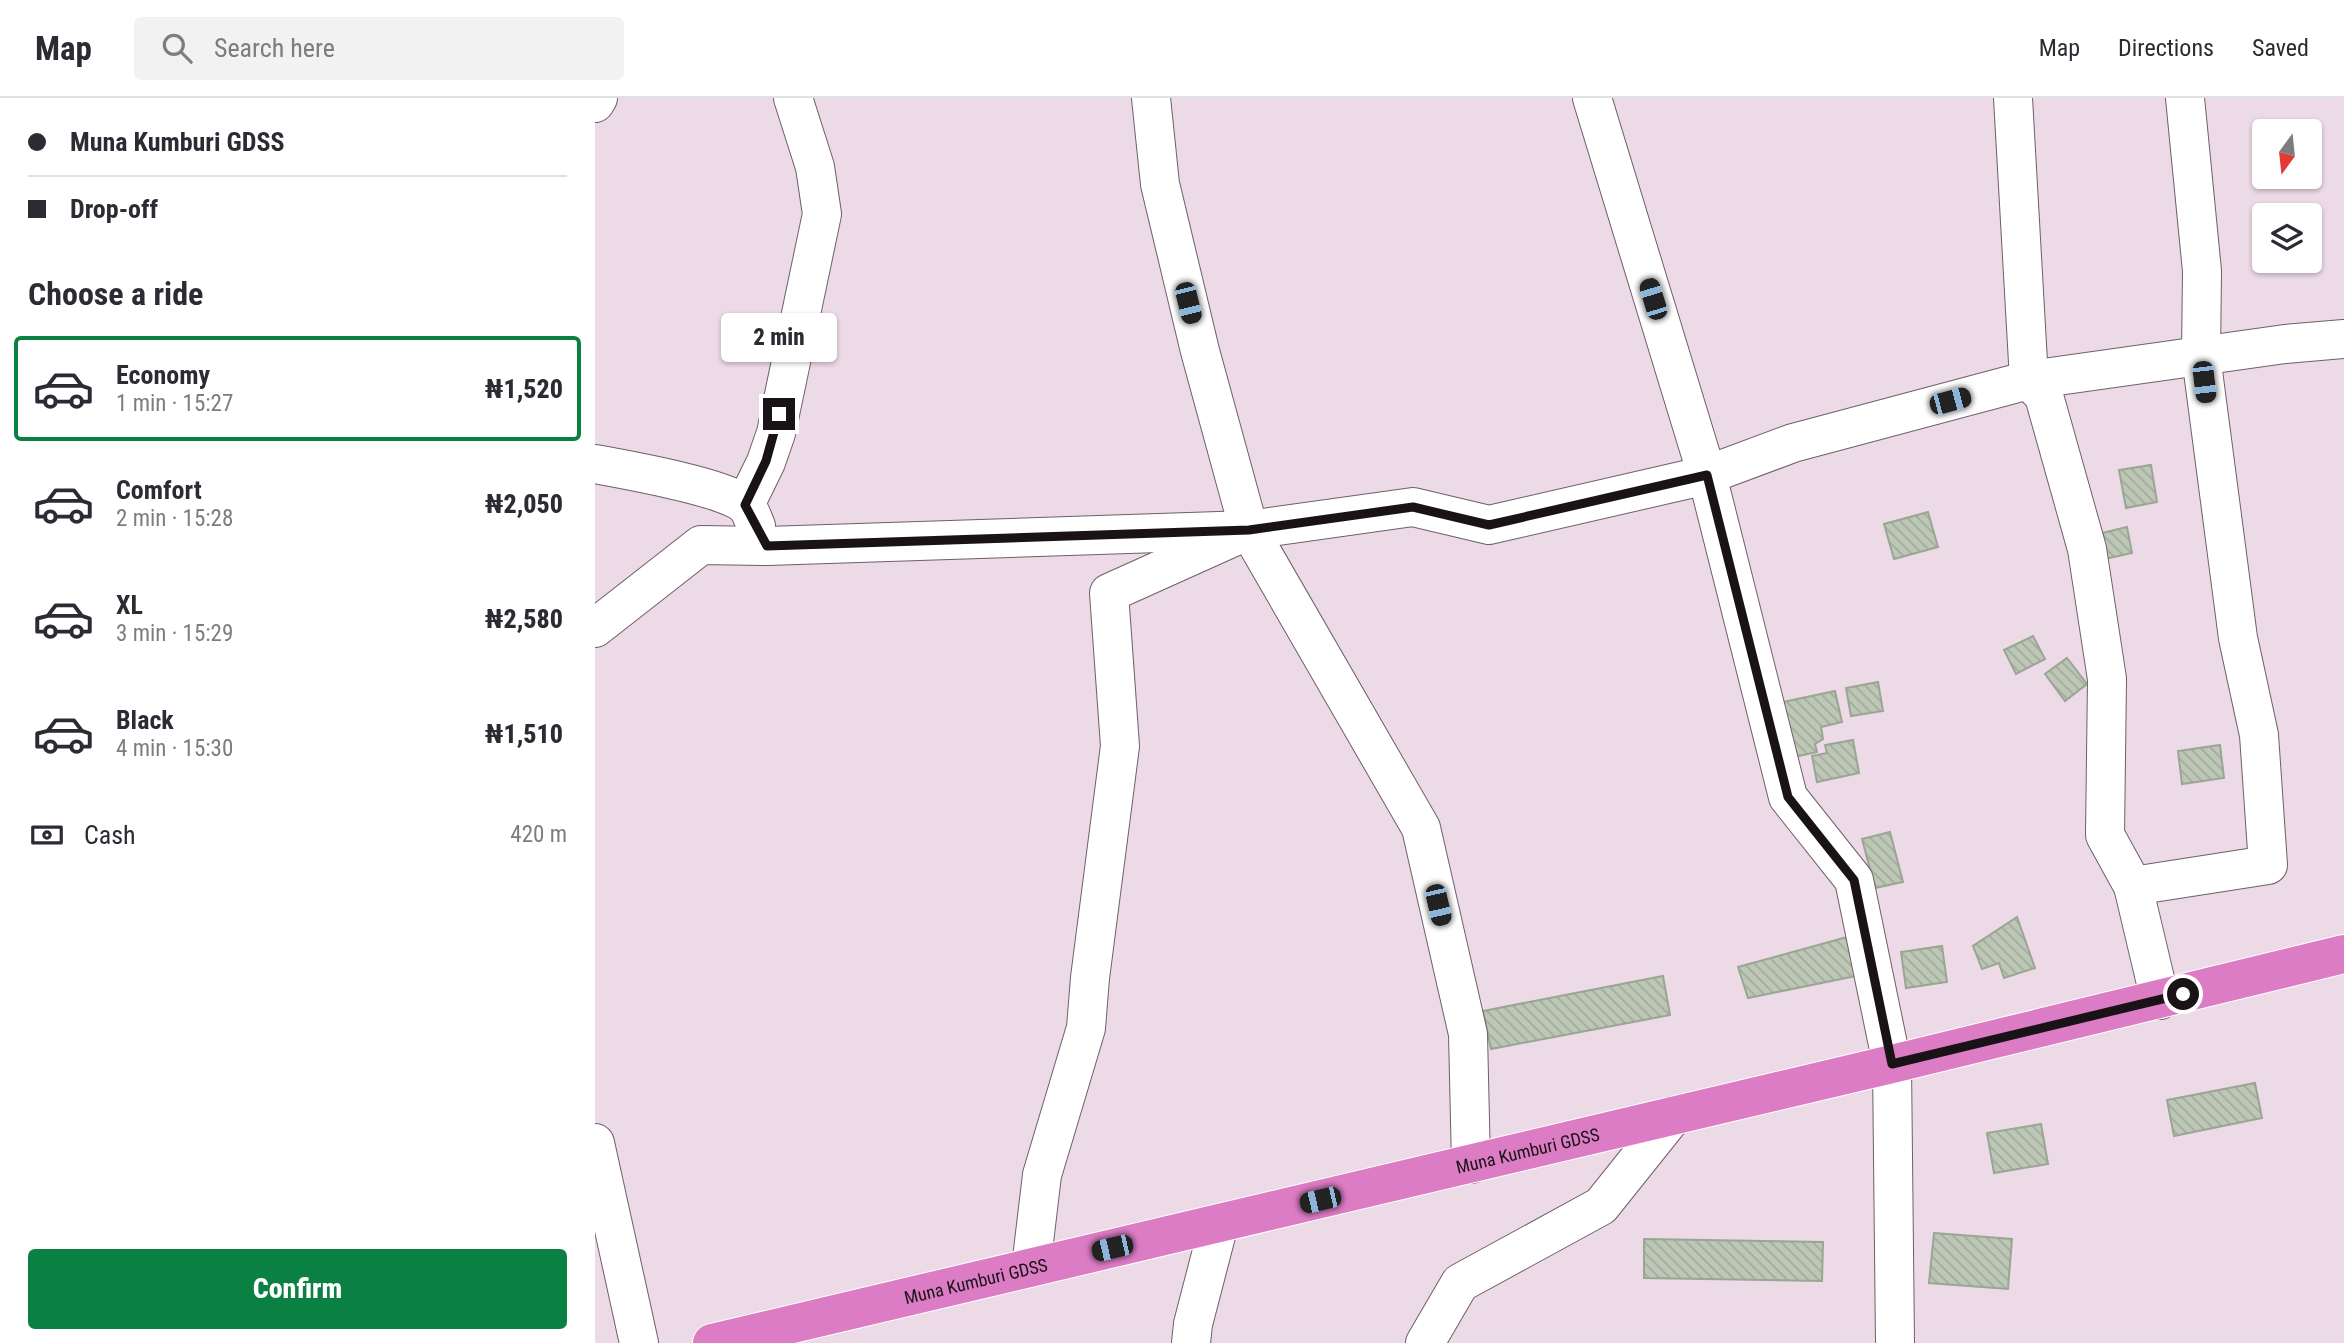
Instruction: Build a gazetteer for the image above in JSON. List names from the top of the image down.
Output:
{
  "streets": {
    "highway": ["Muna Kumburi GDSS"]
  },
  "north": "bottom",
  "page": {
    "header": "Map",
    "search": "Search here",
    "nav": ["Map", "Directions", "Saved"],
    "banner": ["Muna Kumburi GDSS", "Drop-off"],
    "heading": "Choose a ride",
    "bubble": "2 min",
    "list": [
      {
        "name": "Economy",
        "note": "1 min · 15:27",
        "value": "₦1,520"
      },
      {
        "name": "Comfort",
        "note": "2 min · 15:28",
        "value": "₦2,050"
      },
      {
        "name": "XL",
        "note": "3 min · 15:29",
        "value": "₦2,580"
      },
      {
        "name": "Black",
        "note": "4 min · 15:30",
        "value": "₦1,510"
      }
    ],
    "pay": ["Cash", "420 m"],
    "buttons": "Confirm"
  }
}
